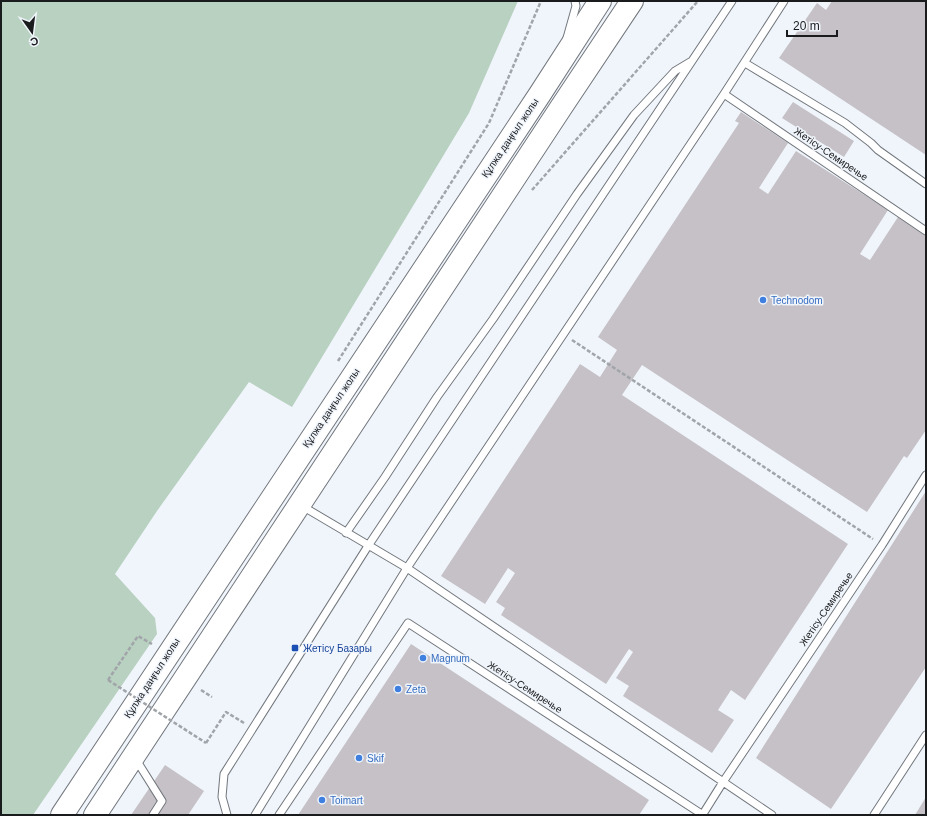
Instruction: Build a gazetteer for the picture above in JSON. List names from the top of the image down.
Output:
{
  "streets": {
    "main road": ["Құлжа даңғыл жолы"],
    "lane": ["Жетісу-Семиречье"]
  },
  "places": {
    "other": [
      "Technodom",
      "Magnum",
      "Zeta",
      "Skif",
      "Toimart"
    ],
    "transit": ["Жетісу Базары"]
  },
  "scale_bar": "20 m",
  "north": "bottom"
}
